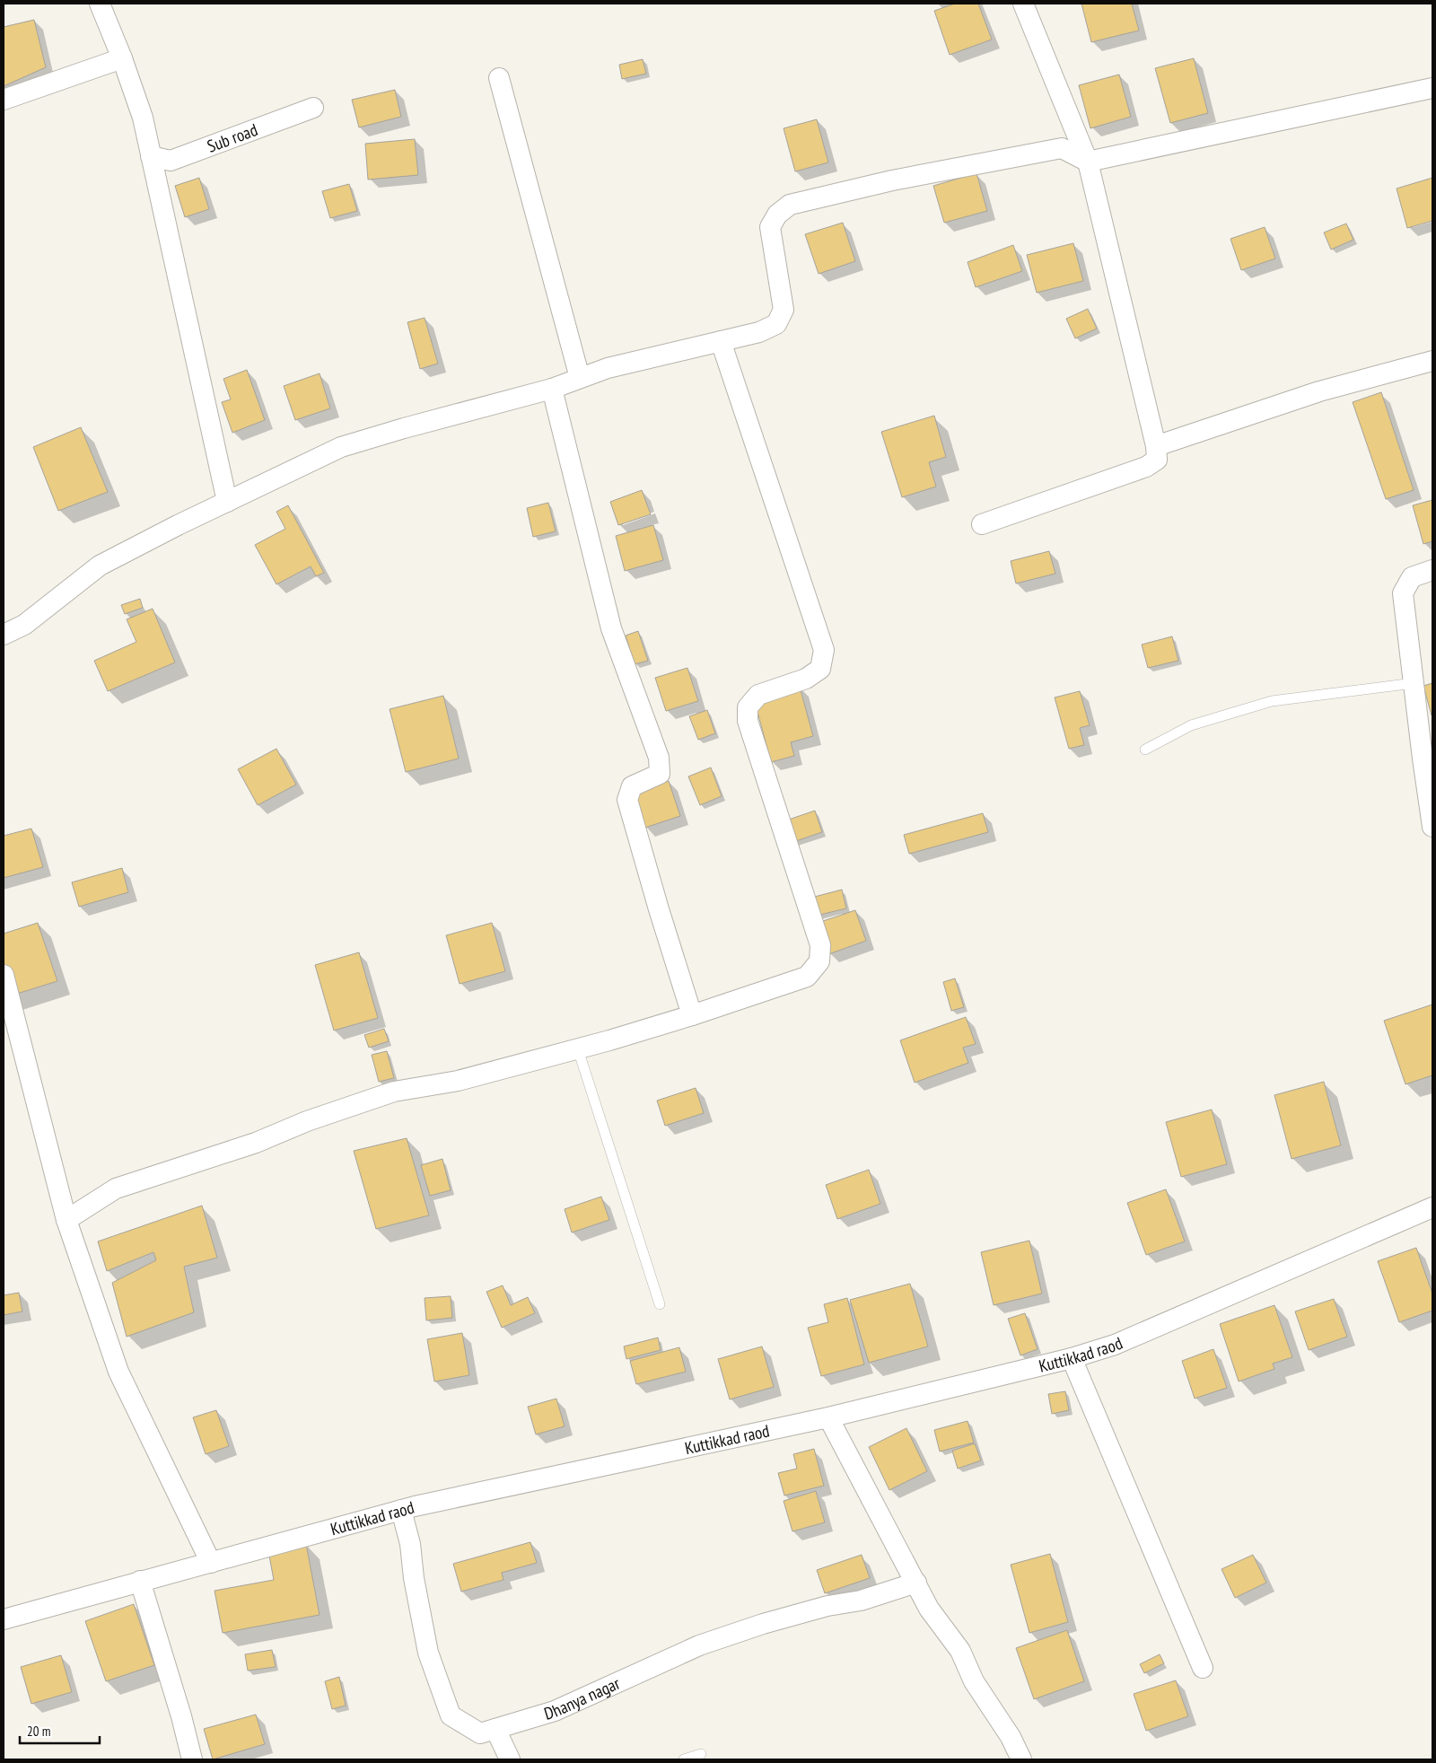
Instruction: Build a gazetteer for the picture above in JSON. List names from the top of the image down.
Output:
{
  "streets": {
    "street": ["Sub road", "Kuttikkad raod", "Dhanya nagar"]
  },
  "crossings": [
    ["Kuttikkad raod", "Dhanya nagar"]
  ],
  "scale_bar": "20 m"
}
